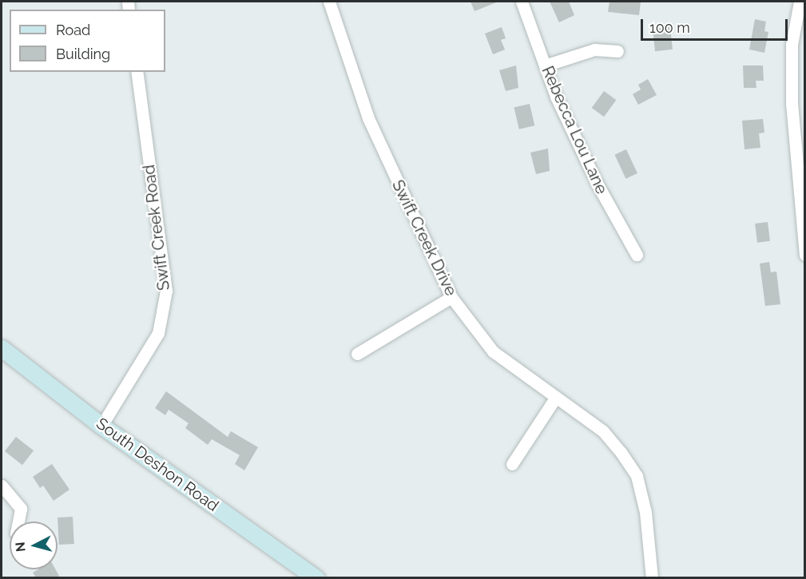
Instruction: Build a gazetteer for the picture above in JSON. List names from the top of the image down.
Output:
{
  "streets": {
    "street": [
      "Rebecca Lou Lane",
      "Swift Creek Road",
      "Swift Creek Drive",
      "South Deshon Road"
    ]
  },
  "crossings": [
    ["Swift Creek Road", "South Deshon Road"]
  ],
  "legend": ["Road", "Building"],
  "scale_bar": "100 m",
  "north": "left"
}
